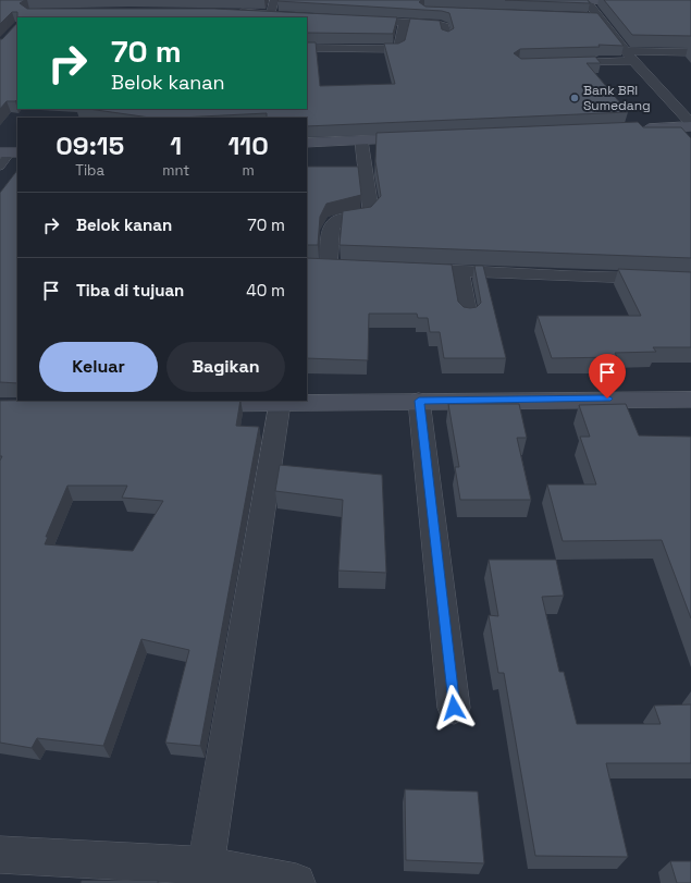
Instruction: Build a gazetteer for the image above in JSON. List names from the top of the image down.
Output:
{
  "places": ["Bank BRI Sumedang"],
  "page": {
    "turn": ["70 m", "Belok kanan"],
    "eta": [
      "09:15",
      "Tiba",
      "1",
      "mnt",
      "110",
      "m"
    ],
    "list": [
      {
        "name": "Belok kanan",
        "value": "70 m"
      },
      {
        "name": "Tiba di tujuan",
        "value": "40 m"
      }
    ],
    "buttons": ["Keluar", "Bagikan"]
  }
}
